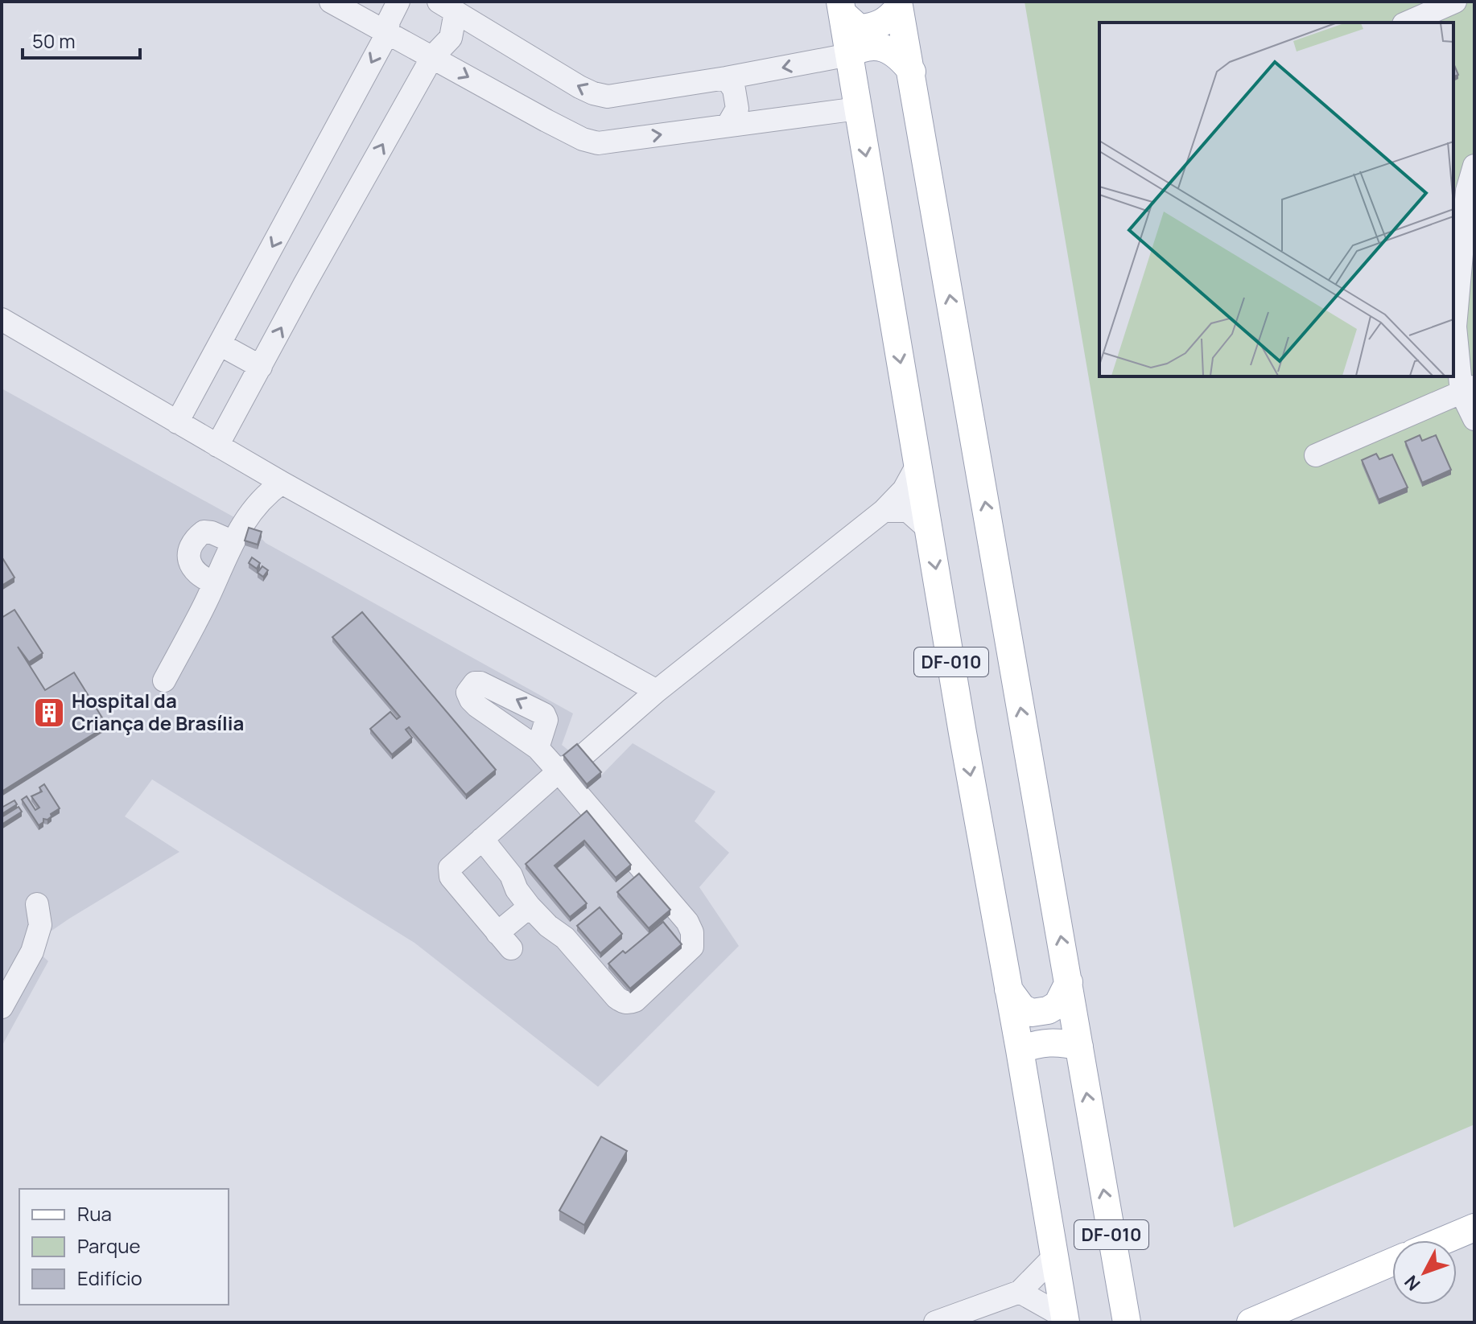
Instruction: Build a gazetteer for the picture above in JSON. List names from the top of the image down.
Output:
{
  "streets": {
    "main road": ["DF-010"]
  },
  "places": {
    "building": ["Hospital da Criança de Brasília"]
  },
  "legend": ["Rua", "Parque", "Edifício"],
  "scale_bar": "50 m",
  "north": "bottom left"
}
